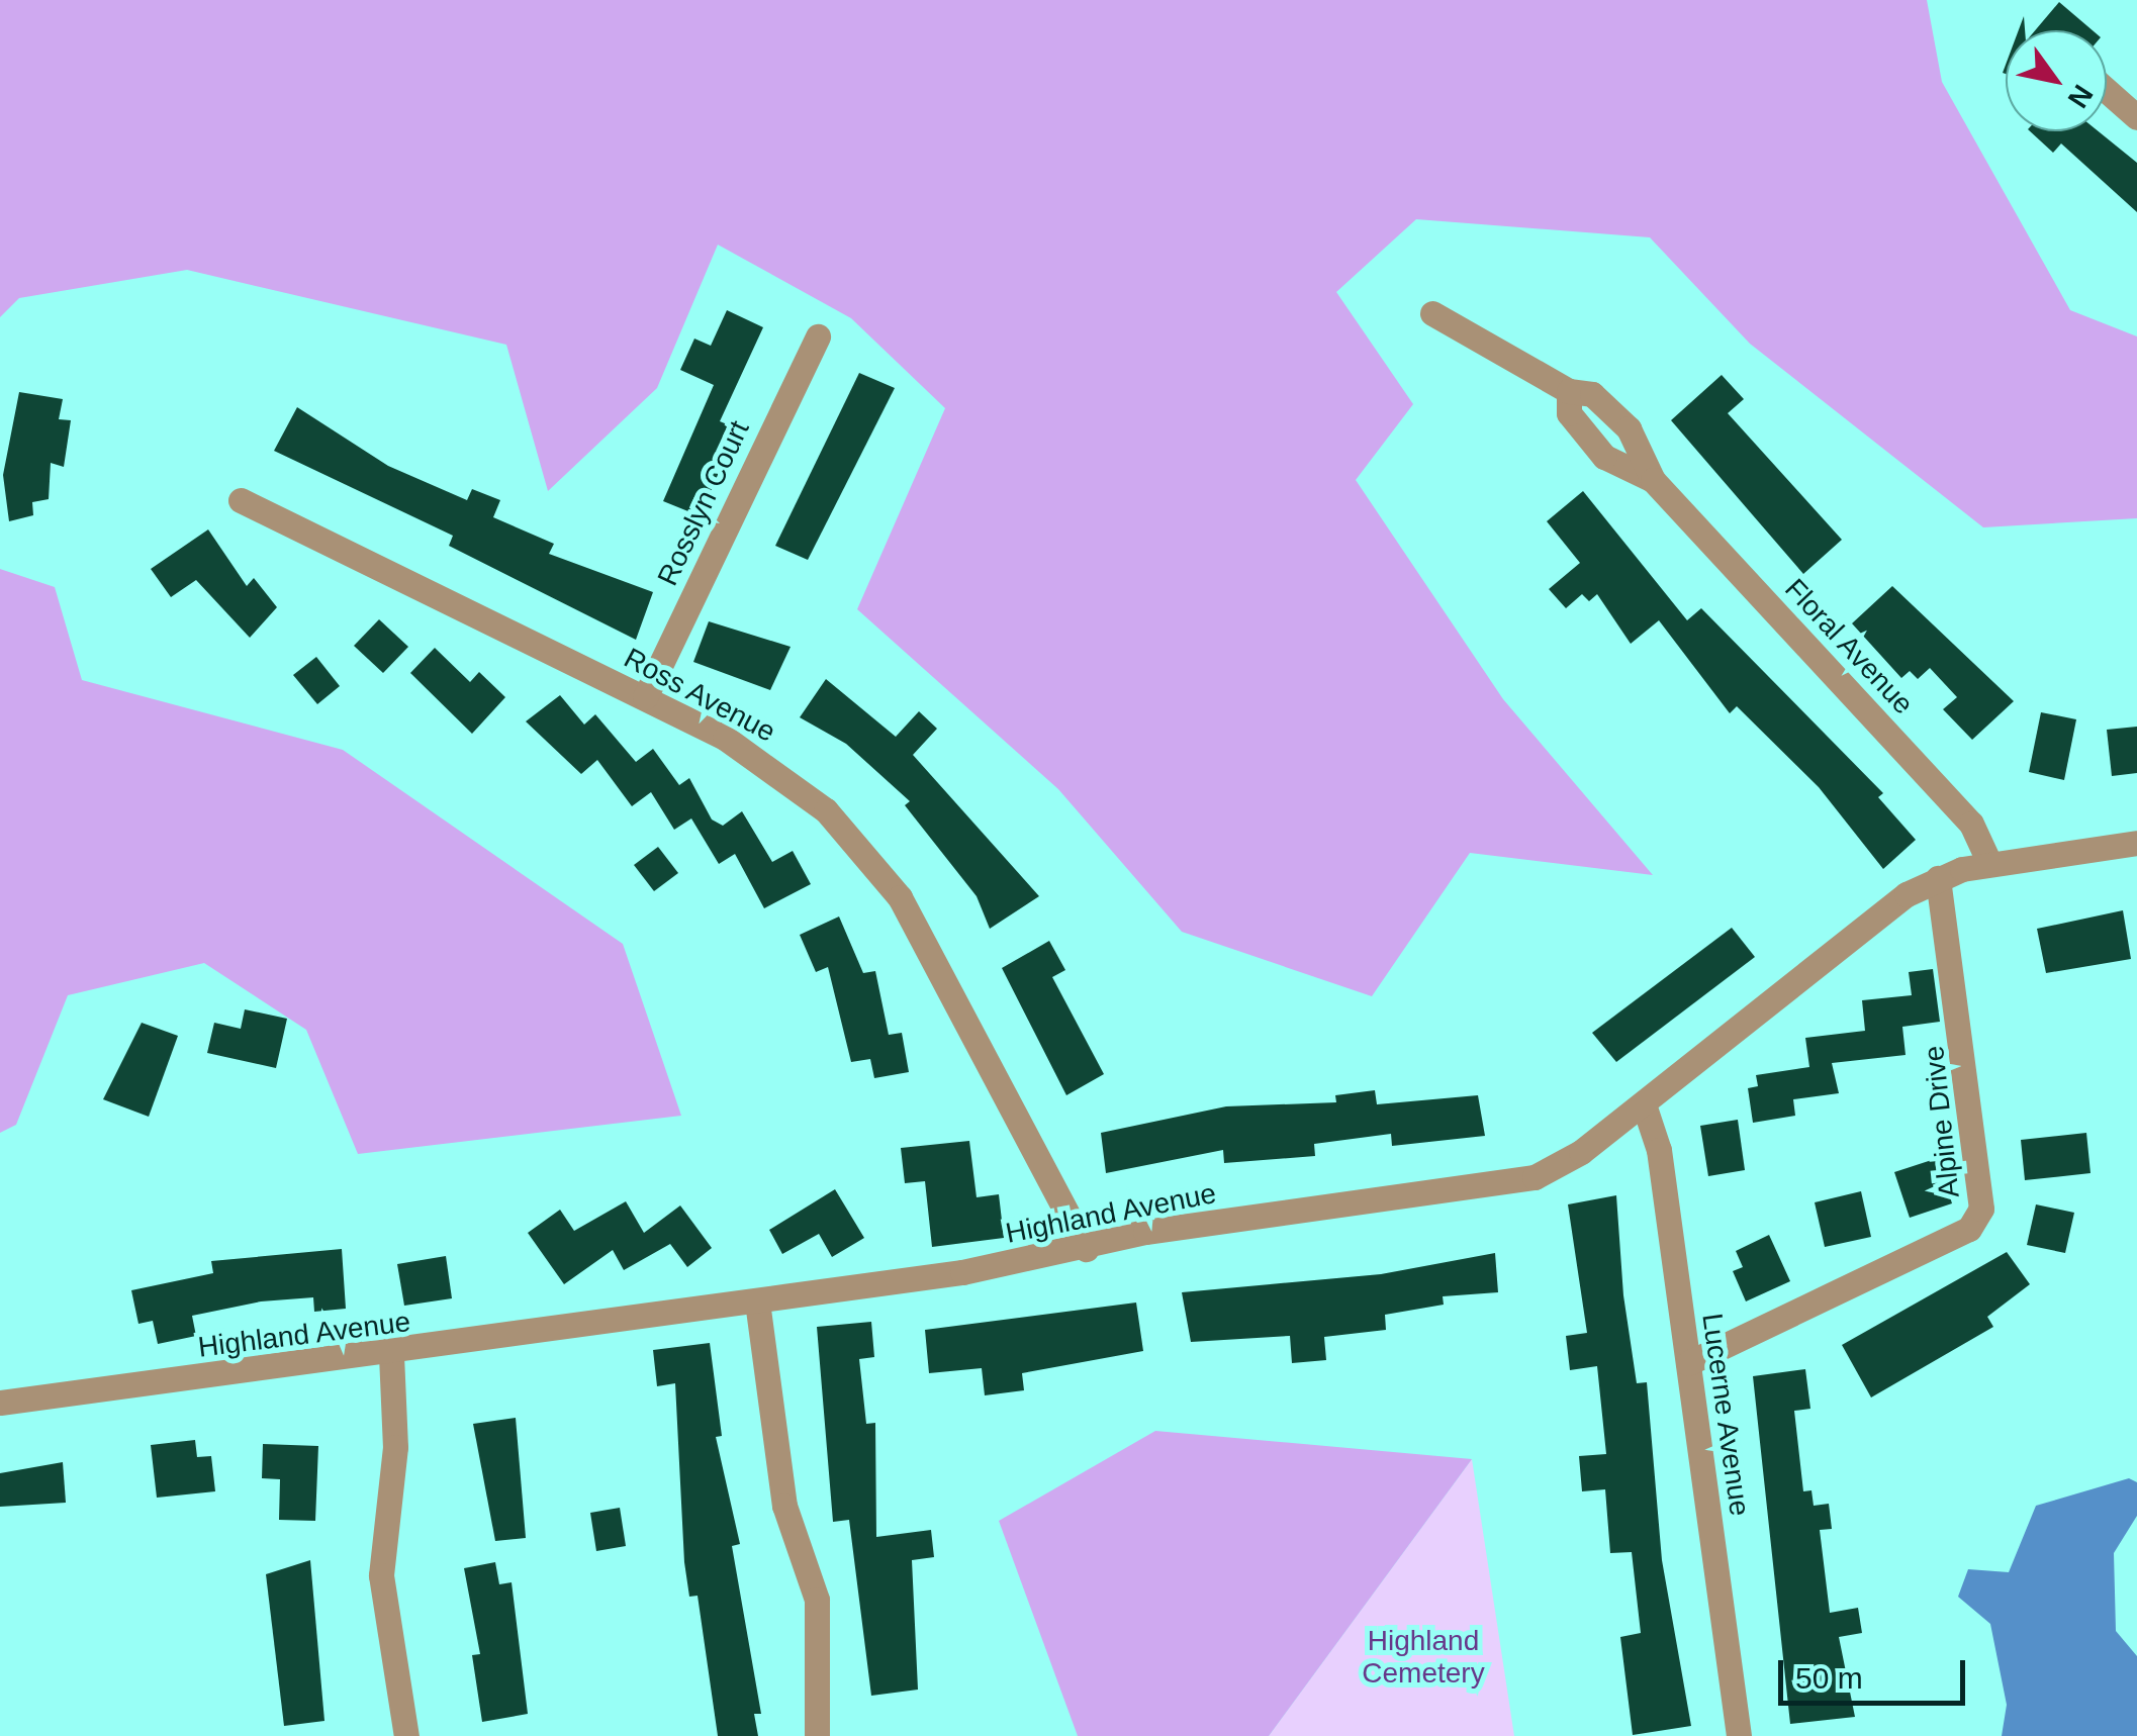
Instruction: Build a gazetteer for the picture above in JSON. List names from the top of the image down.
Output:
{
  "streets": {
    "street": [
      "Rosslyn Court",
      "Floral Avenue",
      "Ross Avenue",
      "Alpine Drive",
      "Highland Avenue",
      "Lucerne Avenue"
    ]
  },
  "crossings": [
    ["Rosslyn Court", "Ross Avenue"],
    ["Floral Avenue", "Highland Avenue"],
    ["Ross Avenue", "Highland Avenue"],
    ["Alpine Drive", "Highland Avenue"],
    ["Alpine Drive", "Lucerne Avenue"],
    ["Highland Avenue", "Lucerne Avenue"]
  ],
  "parks": ["Highland Cemetery"],
  "scale_bar": "50 m",
  "north": "bottom right"
}
